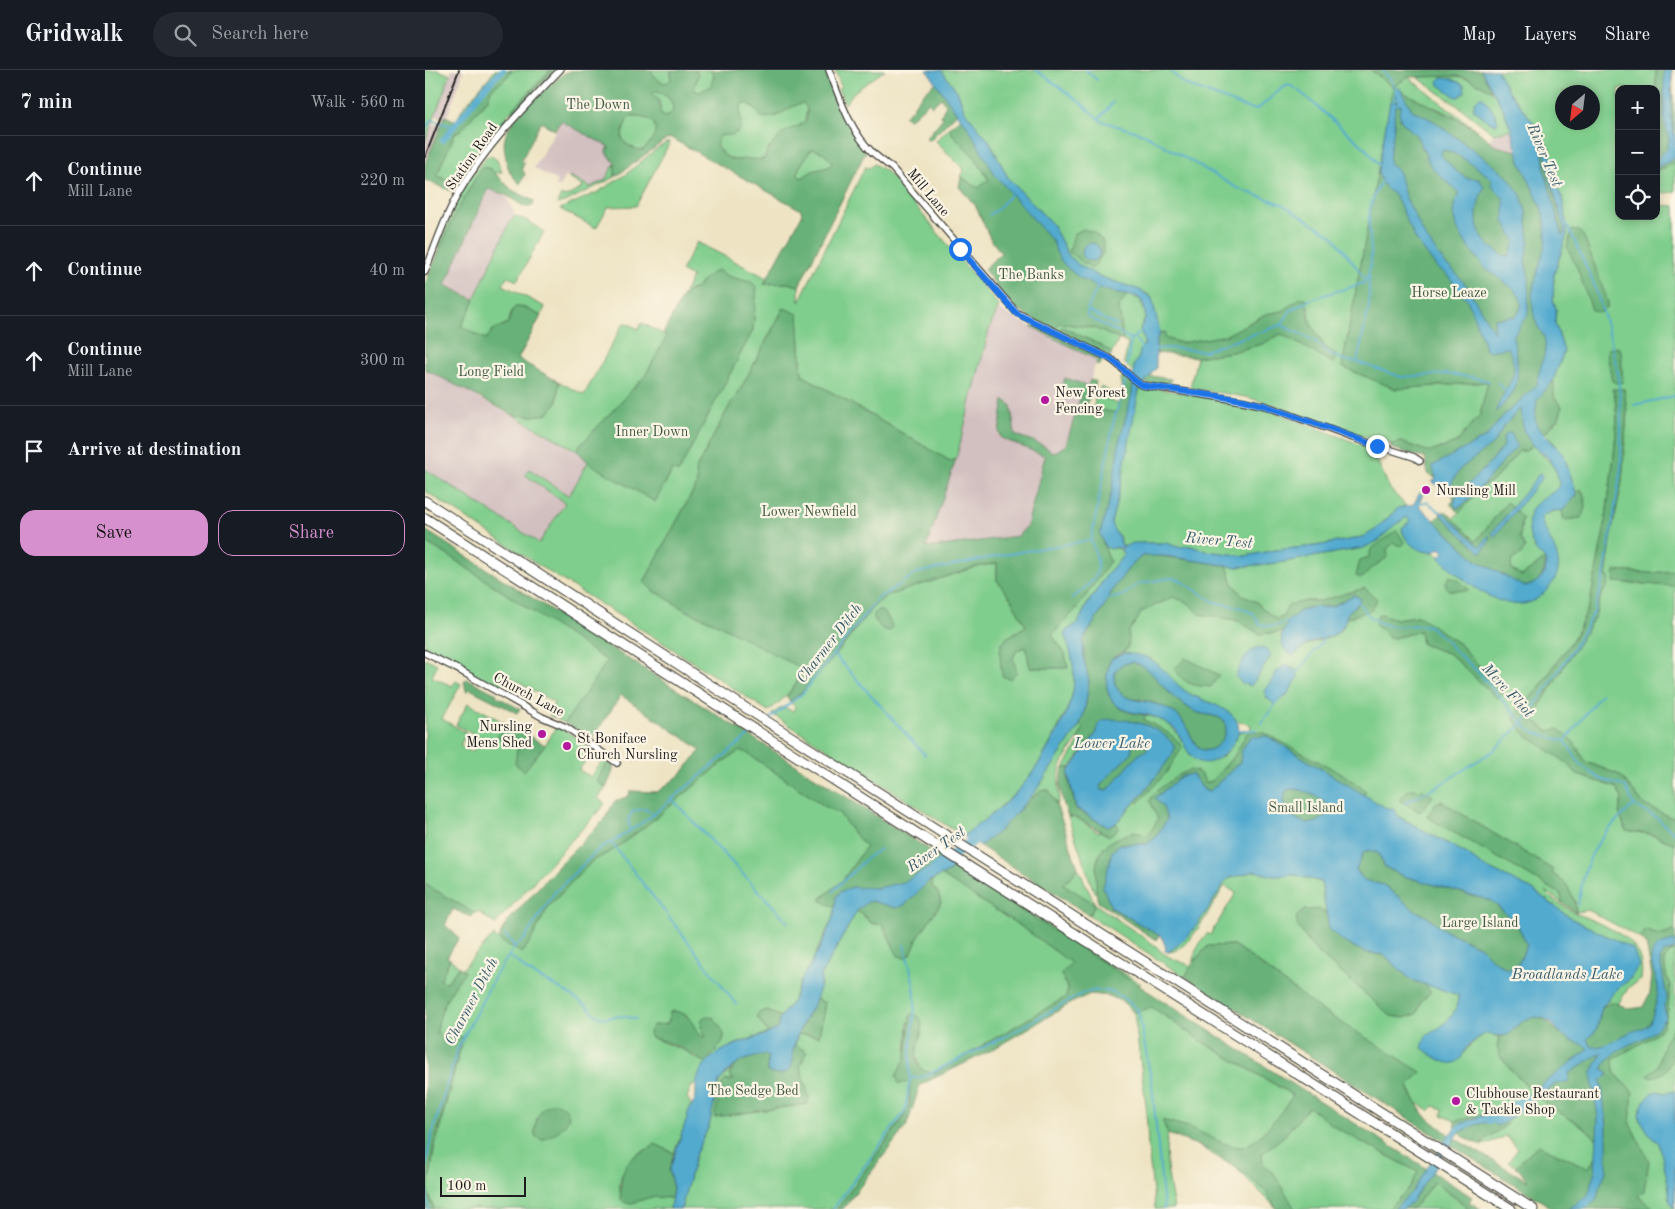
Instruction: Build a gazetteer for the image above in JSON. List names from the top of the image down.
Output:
{
  "streets": {
    "street": ["Station Road", "Mill Lane", "Church Lane"]
  },
  "water": [
    "River Test",
    "Charmer Ditch",
    "Mere Fliot",
    "Lower Lake",
    "Broadlands Lake"
  ],
  "parks": [
    "The Down",
    "The Banks",
    "Horse Leaze",
    "Long Field",
    "Inner Down",
    "Lower Newfield",
    "Small Island",
    "Large Island",
    "The Sedge Bed"
  ],
  "places": [
    "New Forest Fencing",
    "Nursling Mill",
    "Nursling Mens Shed",
    "St Boniface Church Nursling",
    "Clubhouse Restaurant & Tackle Shop"
  ],
  "scale_bar": "100 m",
  "north": "bottom left",
  "page": {
    "header": "Gridwalk",
    "search": "Search here",
    "nav": ["Map", "Layers", "Share"],
    "heading": ["7 min", "Walk · 560 m"],
    "map_buttons": ["+", "−"],
    "list": [
      ["Continue", "Mill Lane", "220 m"],
      ["Continue", "40 m"],
      ["Continue", "Mill Lane", "300 m"],
      "Arrive at destination"
    ],
    "buttons": ["Save", "Share"],
    "scale": "100 m"
  }
}
